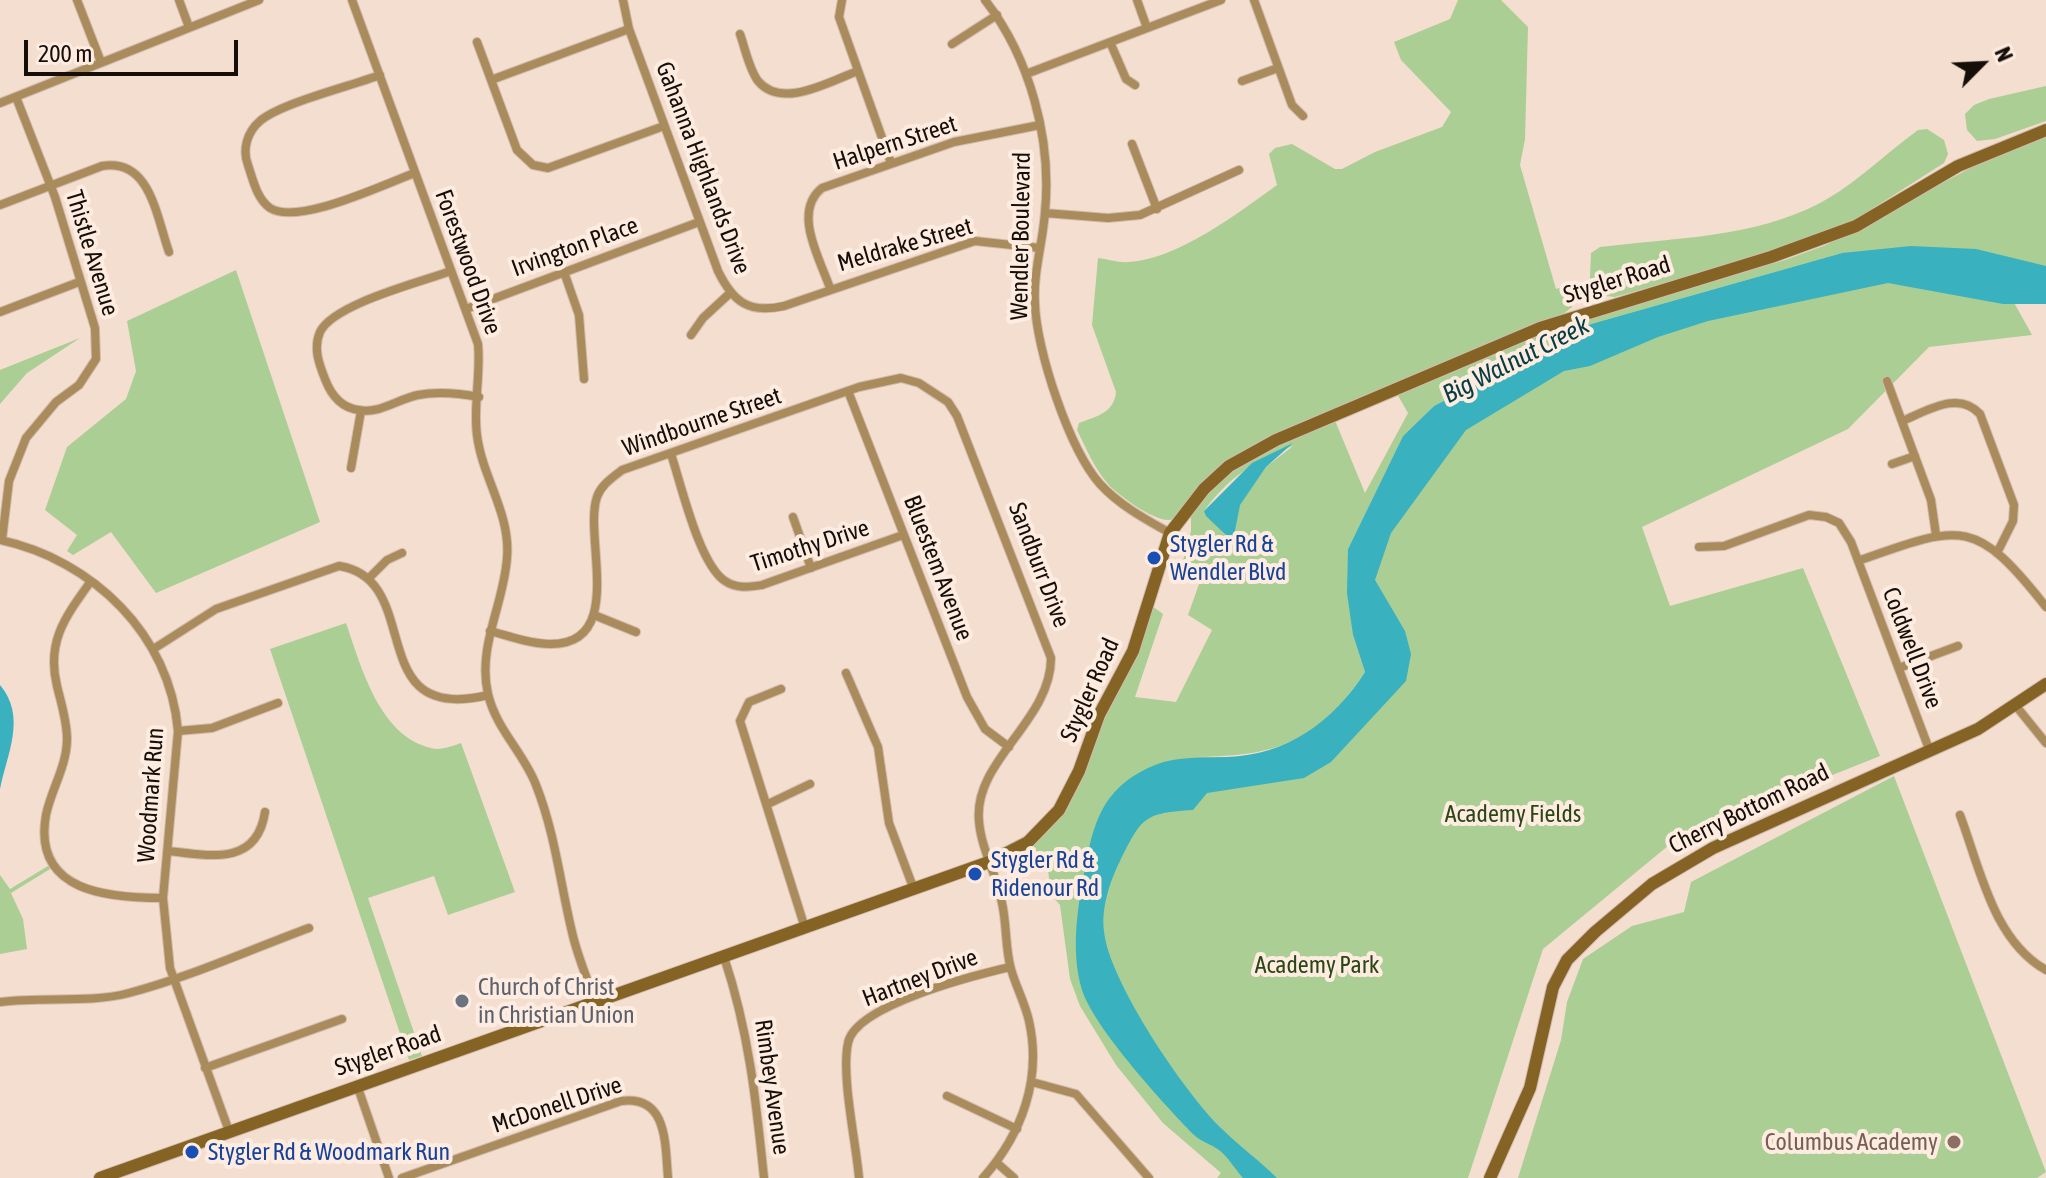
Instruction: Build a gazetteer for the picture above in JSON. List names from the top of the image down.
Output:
{
  "streets": {
    "main road": ["Stygler Road", "Cherry Bottom Road"],
    "street": [
      "Halpern Street",
      "Gahanna Highlands Drive",
      "Wendler Boulevard",
      "Meldrake Street",
      "Irvington Place",
      "Thistle Avenue",
      "Forestwood Drive",
      "Windbourne Street",
      "Timothy Drive",
      "Sandburr Drive",
      "Bluestem Avenue",
      "Coldwell Drive",
      "Woodmark Run",
      "Hartney Drive",
      "Rimbey Avenue",
      "McDonell Drive"
    ]
  },
  "crossings": [
    ["Halpern Street", "Wendler Boulevard"],
    ["Halpern Street", "Meldrake Street"],
    ["Gahanna Highlands Drive", "Meldrake Street"],
    ["Gahanna Highlands Drive", "Irvington Place"],
    ["Wendler Boulevard", "Meldrake Street"],
    ["Wendler Boulevard", "Stygler Road"],
    ["Irvington Place", "Forestwood Drive"],
    ["Thistle Avenue", "Woodmark Run"],
    ["Forestwood Drive", "Stygler Road"],
    ["Stygler Road", "Sandburr Drive"],
    ["Stygler Road", "Woodmark Run"],
    ["Stygler Road", "Rimbey Avenue"],
    ["Windbourne Street", "Timothy Drive"],
    ["Windbourne Street", "Sandburr Drive"],
    ["Windbourne Street", "Bluestem Avenue"],
    ["Timothy Drive", "Bluestem Avenue"],
    ["Sandburr Drive", "Bluestem Avenue"],
    ["Sandburr Drive", "Hartney Drive"],
    ["Coldwell Drive", "Cherry Bottom Road"]
  ],
  "water": ["Big Walnut Creek"],
  "parks": ["Academy Fields", "Academy Park"],
  "places": [
    "Stygler Rd & Wendler Blvd",
    "Stygler Rd & Ridenour Rd",
    "Church of Christ in Christian Union",
    "Columbus Academy",
    "Stygler Rd & Woodmark Run"
  ],
  "scale_bar": "200 m",
  "north": "top right"
}
